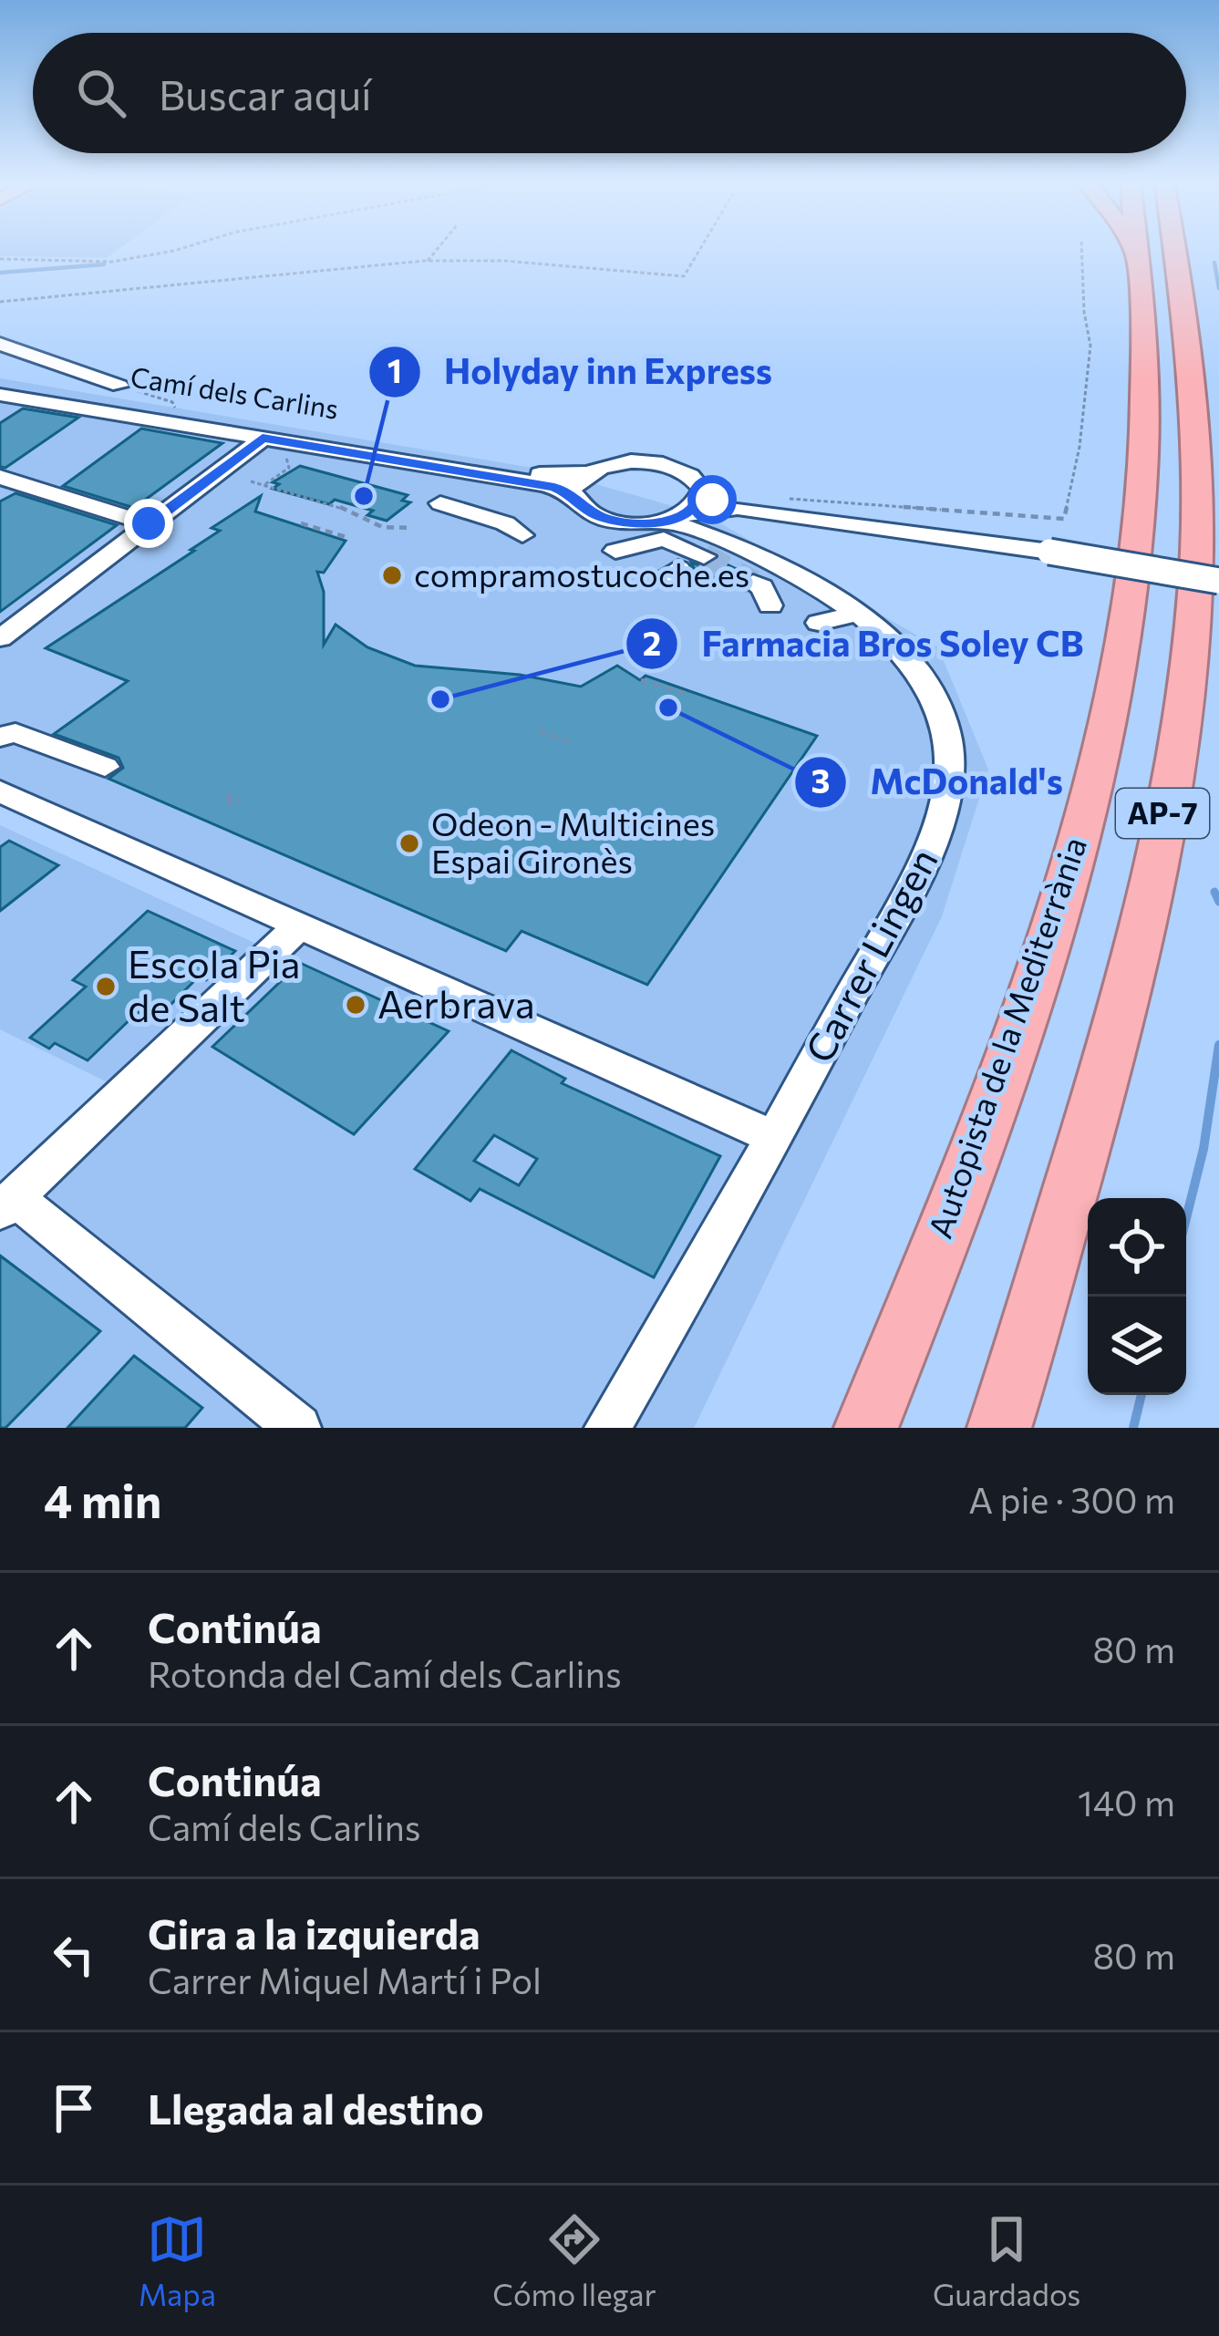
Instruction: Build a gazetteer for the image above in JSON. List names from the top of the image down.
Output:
{
  "streets": {
    "highway": ["AP-7", "Autopista de la Mediterrània"],
    "street": ["Camí dels Carlins", "Carrer Lingen"]
  },
  "crossings": [
    ["Camí dels Carlins", "Carrer Lingen"]
  ],
  "places": [
    "Holyday inn Express",
    "compramostucoche.es",
    "Farmacia Bros Soley CB",
    "McDonald's",
    "Odeon - Multicines Espai Gironès",
    "Escola Pia de Salt",
    "Aerbrava"
  ],
  "page": {
    "search": "Buscar aquí",
    "heading": ["4 min", "A pie · 300 m"],
    "list": [
      ["Continúa", "Rotonda del Camí dels Carlins", "80 m"],
      ["Continúa", "Camí dels Carlins", "140 m"],
      ["Gira a la izquierda", "Carrer Miquel Martí i Pol", "80 m"],
      "Llegada al destino"
    ],
    "nav": ["Mapa", "Cómo llegar", "Guardados"]
  }
}
